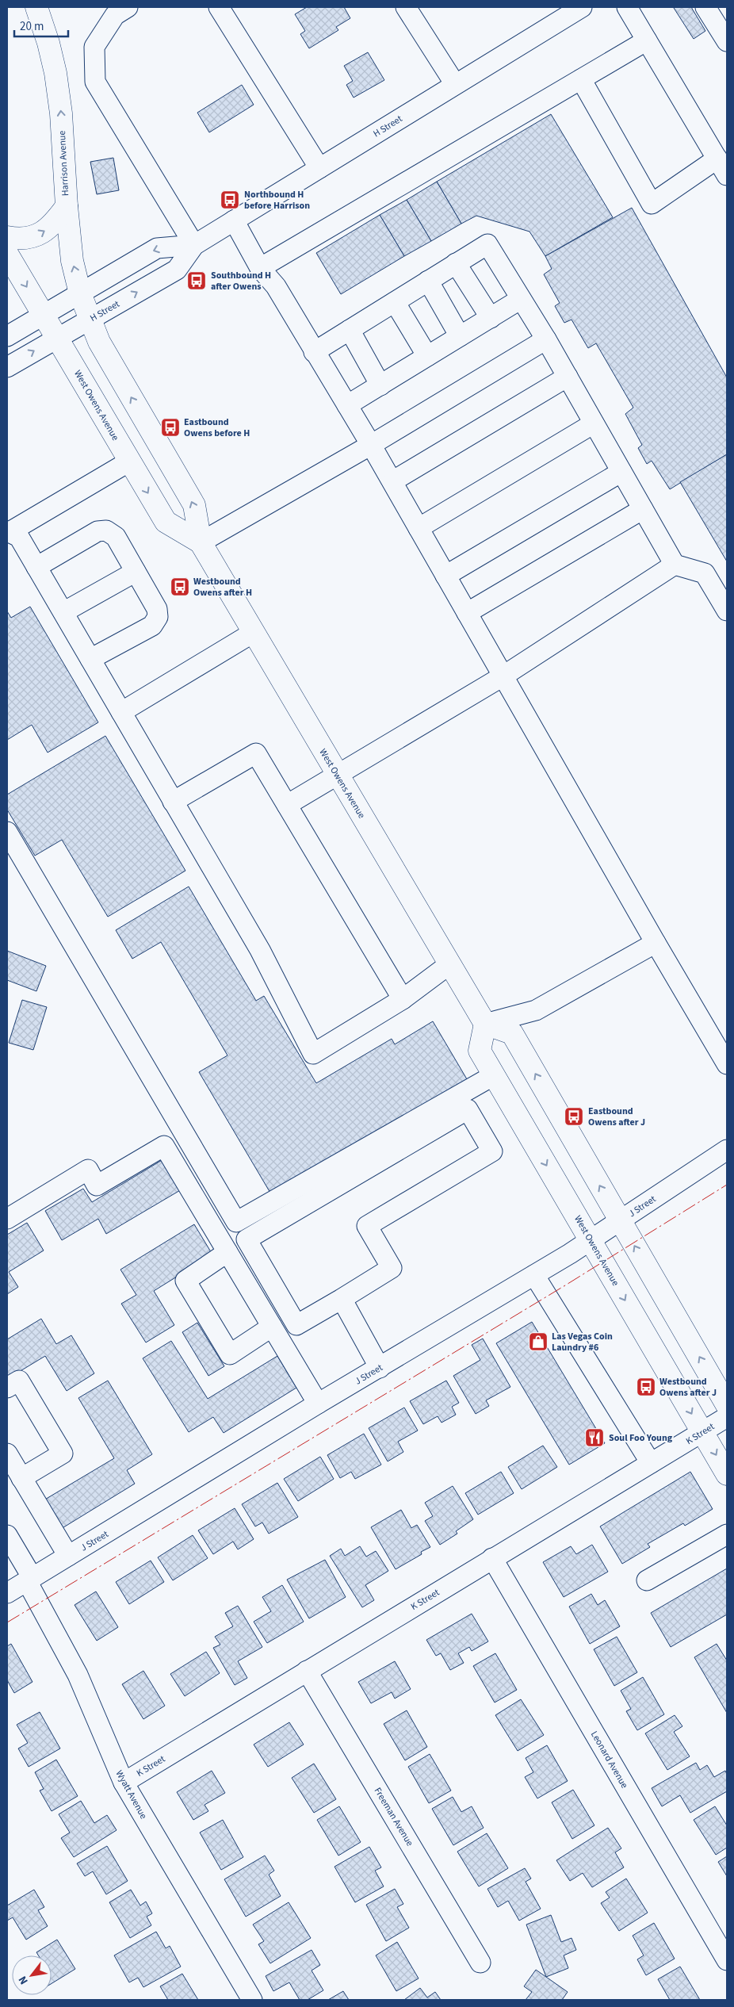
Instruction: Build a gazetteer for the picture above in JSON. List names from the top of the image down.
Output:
{
  "streets": {
    "main road": ["Harrison Avenue", "West Owens Avenue"],
    "street": [
      "H Street",
      "J Street",
      "K Street",
      "Leonard Avenue",
      "Wyatt Avenue",
      "Freeman Avenue"
    ]
  },
  "crossings": [
    ["H Street", "Harrison Avenue"],
    ["H Street", "West Owens Avenue"],
    ["Harrison Avenue", "West Owens Avenue"],
    ["West Owens Avenue", "J Street"],
    ["West Owens Avenue", "K Street"],
    ["J Street", "Wyatt Avenue"],
    ["K Street", "Leonard Avenue"],
    ["K Street", "Wyatt Avenue"],
    ["K Street", "Freeman Avenue"]
  ],
  "one_way": ["Harrison Avenue"],
  "places": {
    "bus stop": [
      "Northbound H before Harrison",
      "Southbound H after Owens",
      "Eastbound Owens before H",
      "Westbound Owens after H",
      "Eastbound Owens after J",
      "Westbound Owens after J"
    ],
    "shop": ["Las Vegas Coin Laundry #6"],
    "restaurant": ["Soul Foo Young"]
  },
  "scale_bar": "20 m",
  "north": "bottom left"
}
